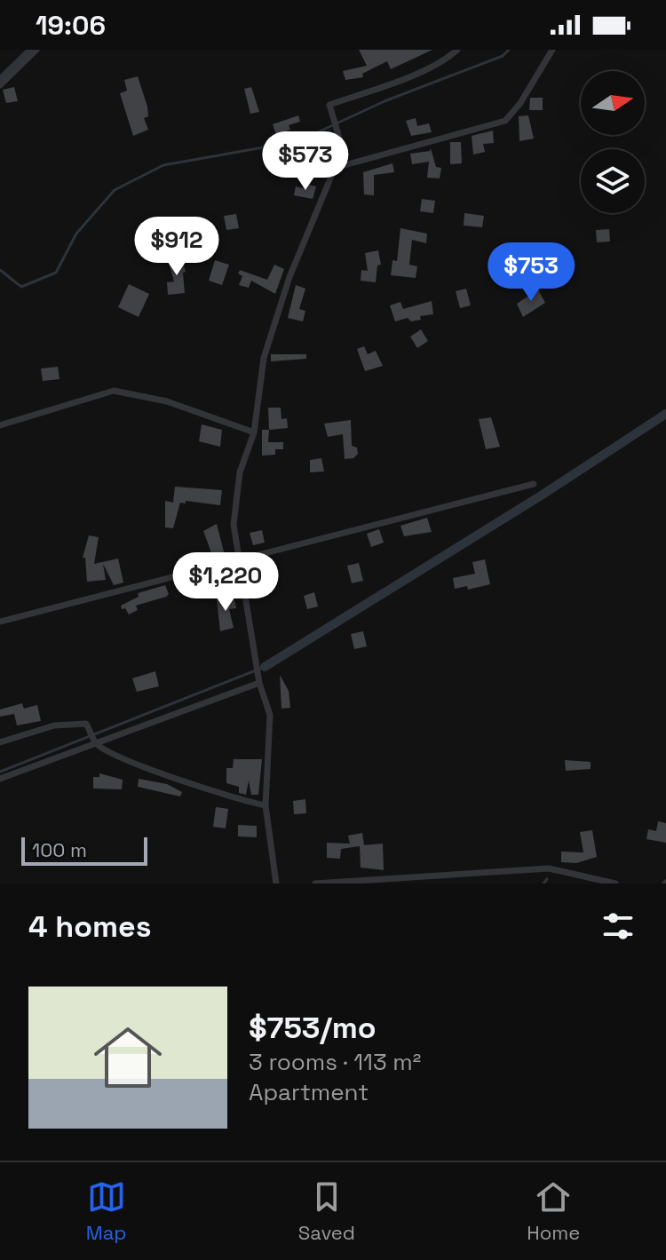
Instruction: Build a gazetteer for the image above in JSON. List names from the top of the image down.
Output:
{
  "scale_bar": "100 m",
  "north": "right",
  "page": {
    "status": "19:06",
    "price": [
      "$573",
      "$912",
      "$753",
      "$1,220"
    ],
    "scale": "100 m",
    "heading": "4 homes",
    "list": [
      {
        "name": "$753/mo",
        "note": "3 rooms · 113 m² · Apartment"
      }
    ],
    "tabs": ["Map", "Saved", "Home"]
  }
}
